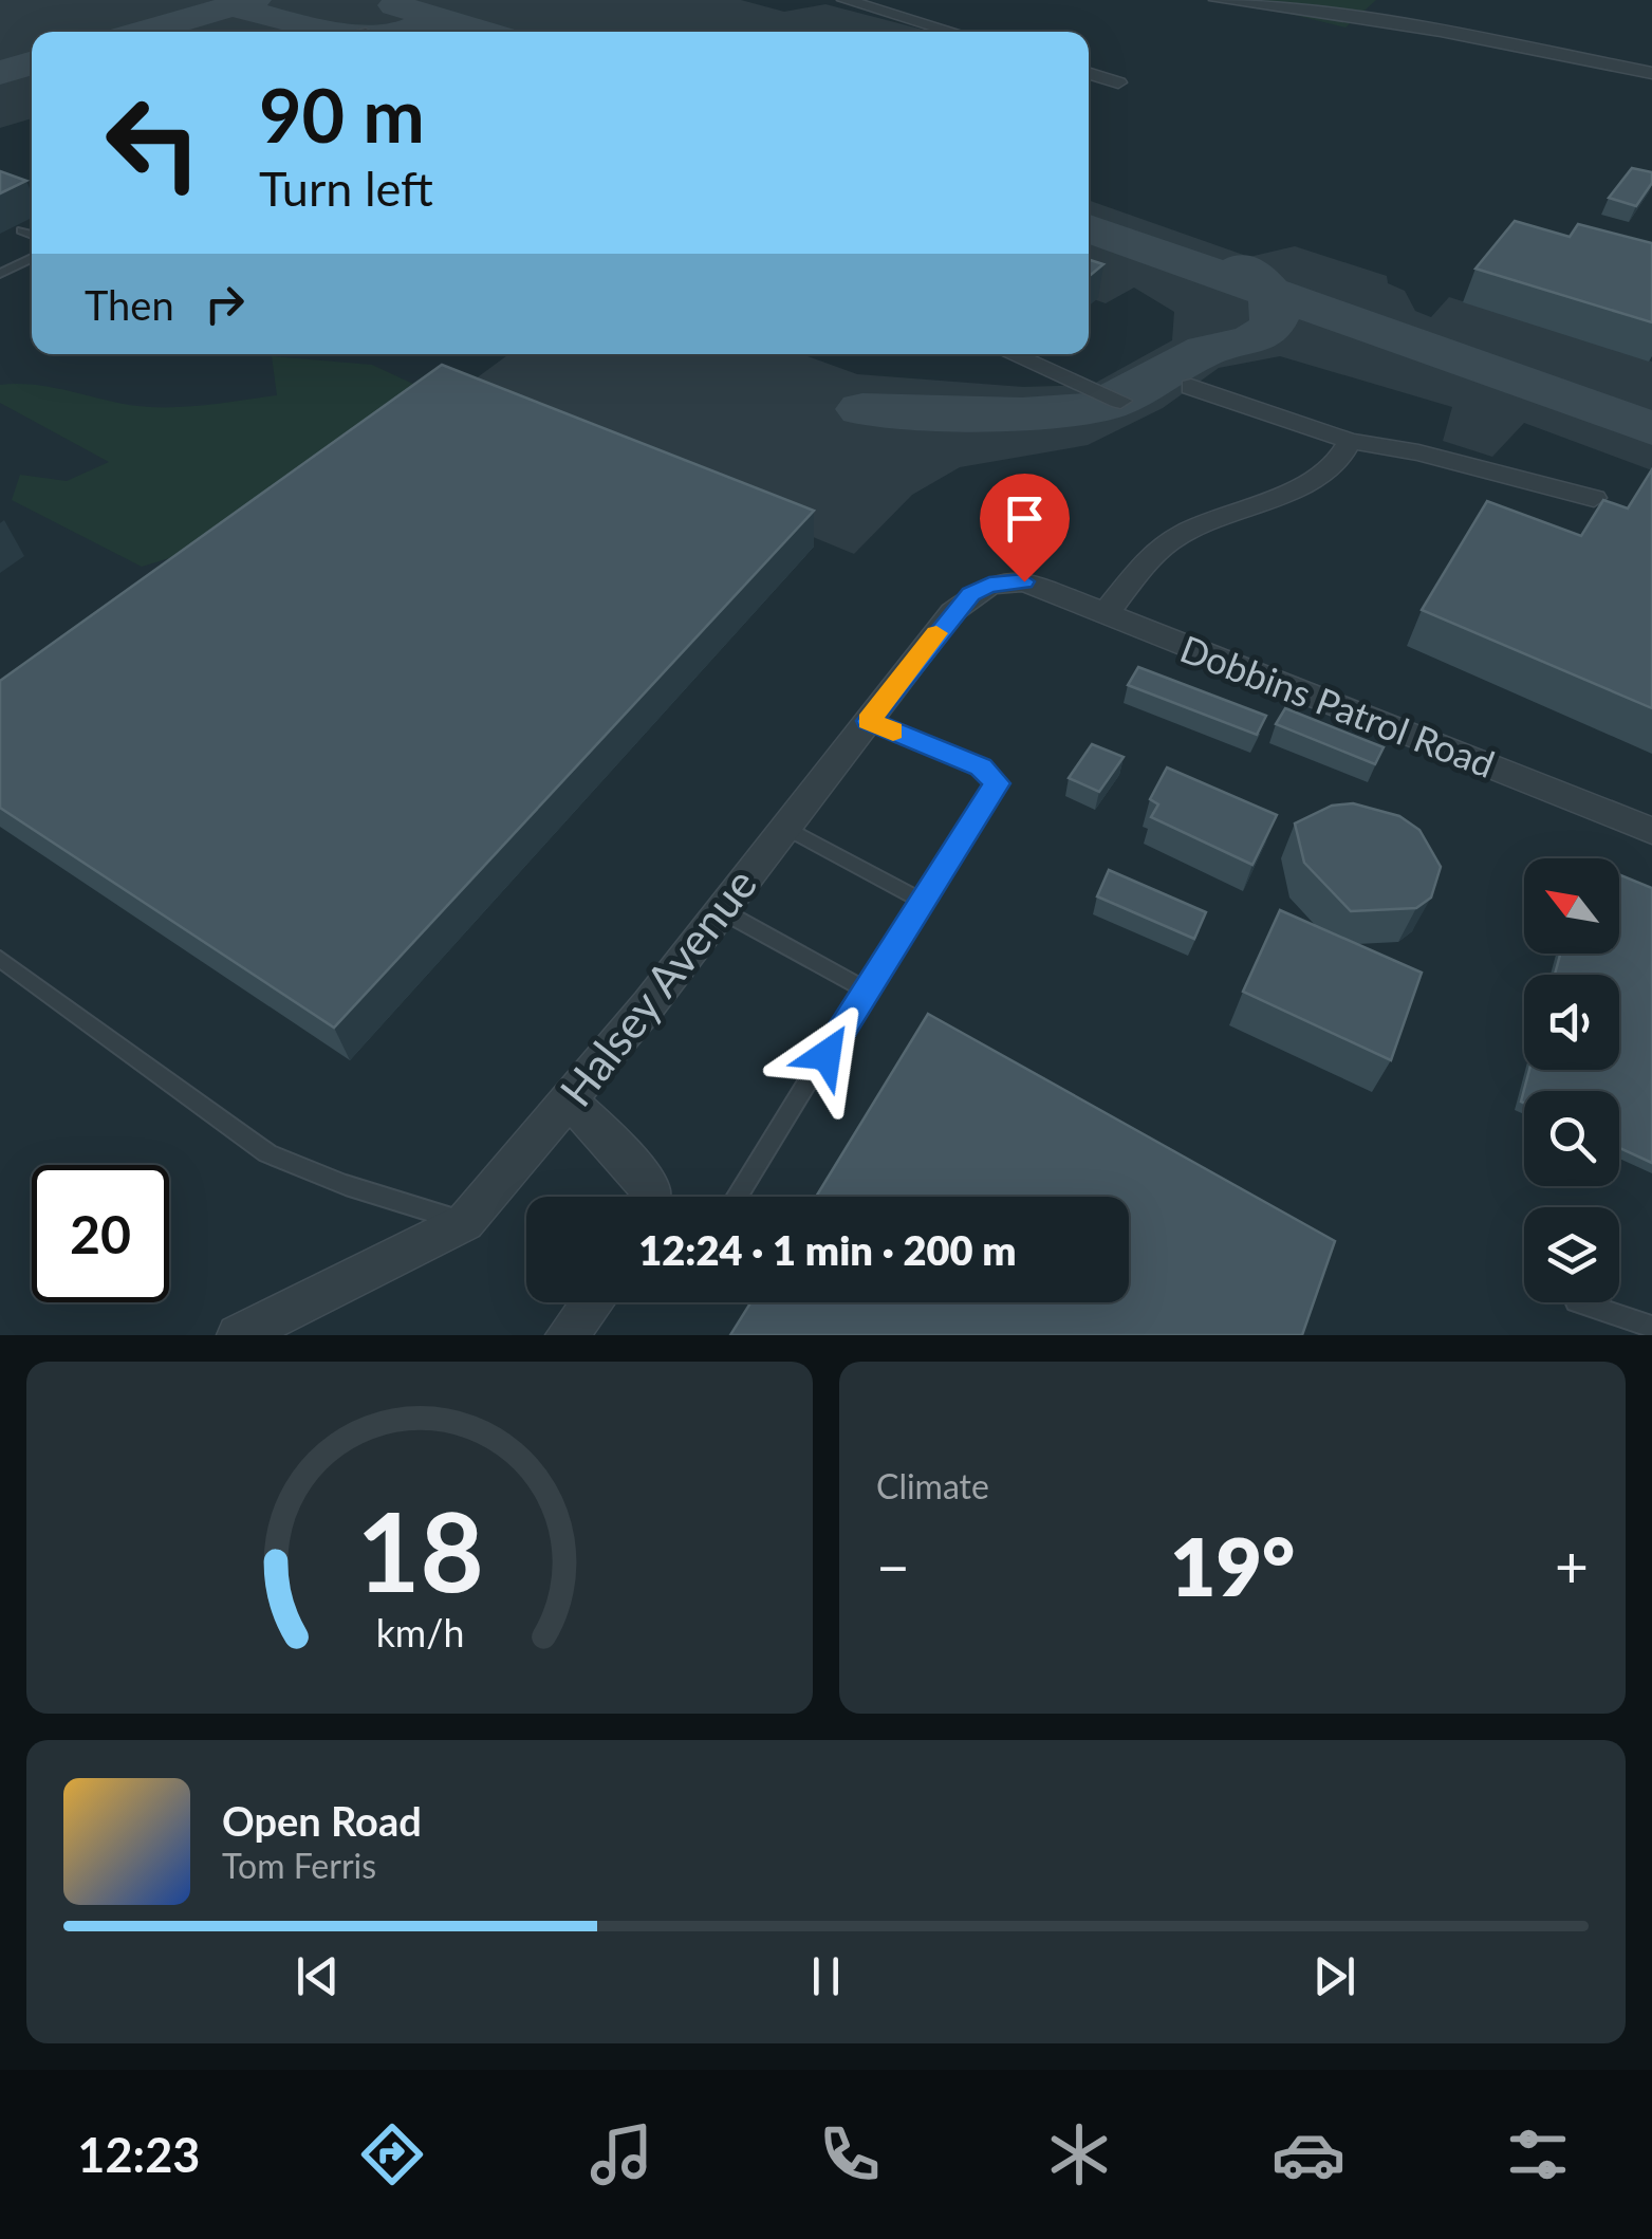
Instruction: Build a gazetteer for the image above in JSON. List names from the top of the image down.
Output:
{
  "streets": {
    "street": ["Dobbins Patrol Road", "Halsey Avenue"]
  },
  "crossings": [
    ["Dobbins Patrol Road", "Halsey Avenue"]
  ],
  "north": "top left",
  "page": {
    "turn": ["90 m", "Turn left"],
    "then": "Then",
    "limit": "20",
    "trip": "12:24 · 1 min · 200 m",
    "tile": "Climate",
    "heat": ["−", "19°", "+"],
    "song": ["Open Road", "Tom Ferris"],
    "tabs": "12:23",
    "gauge": ["18", "km/h"]
  }
}
